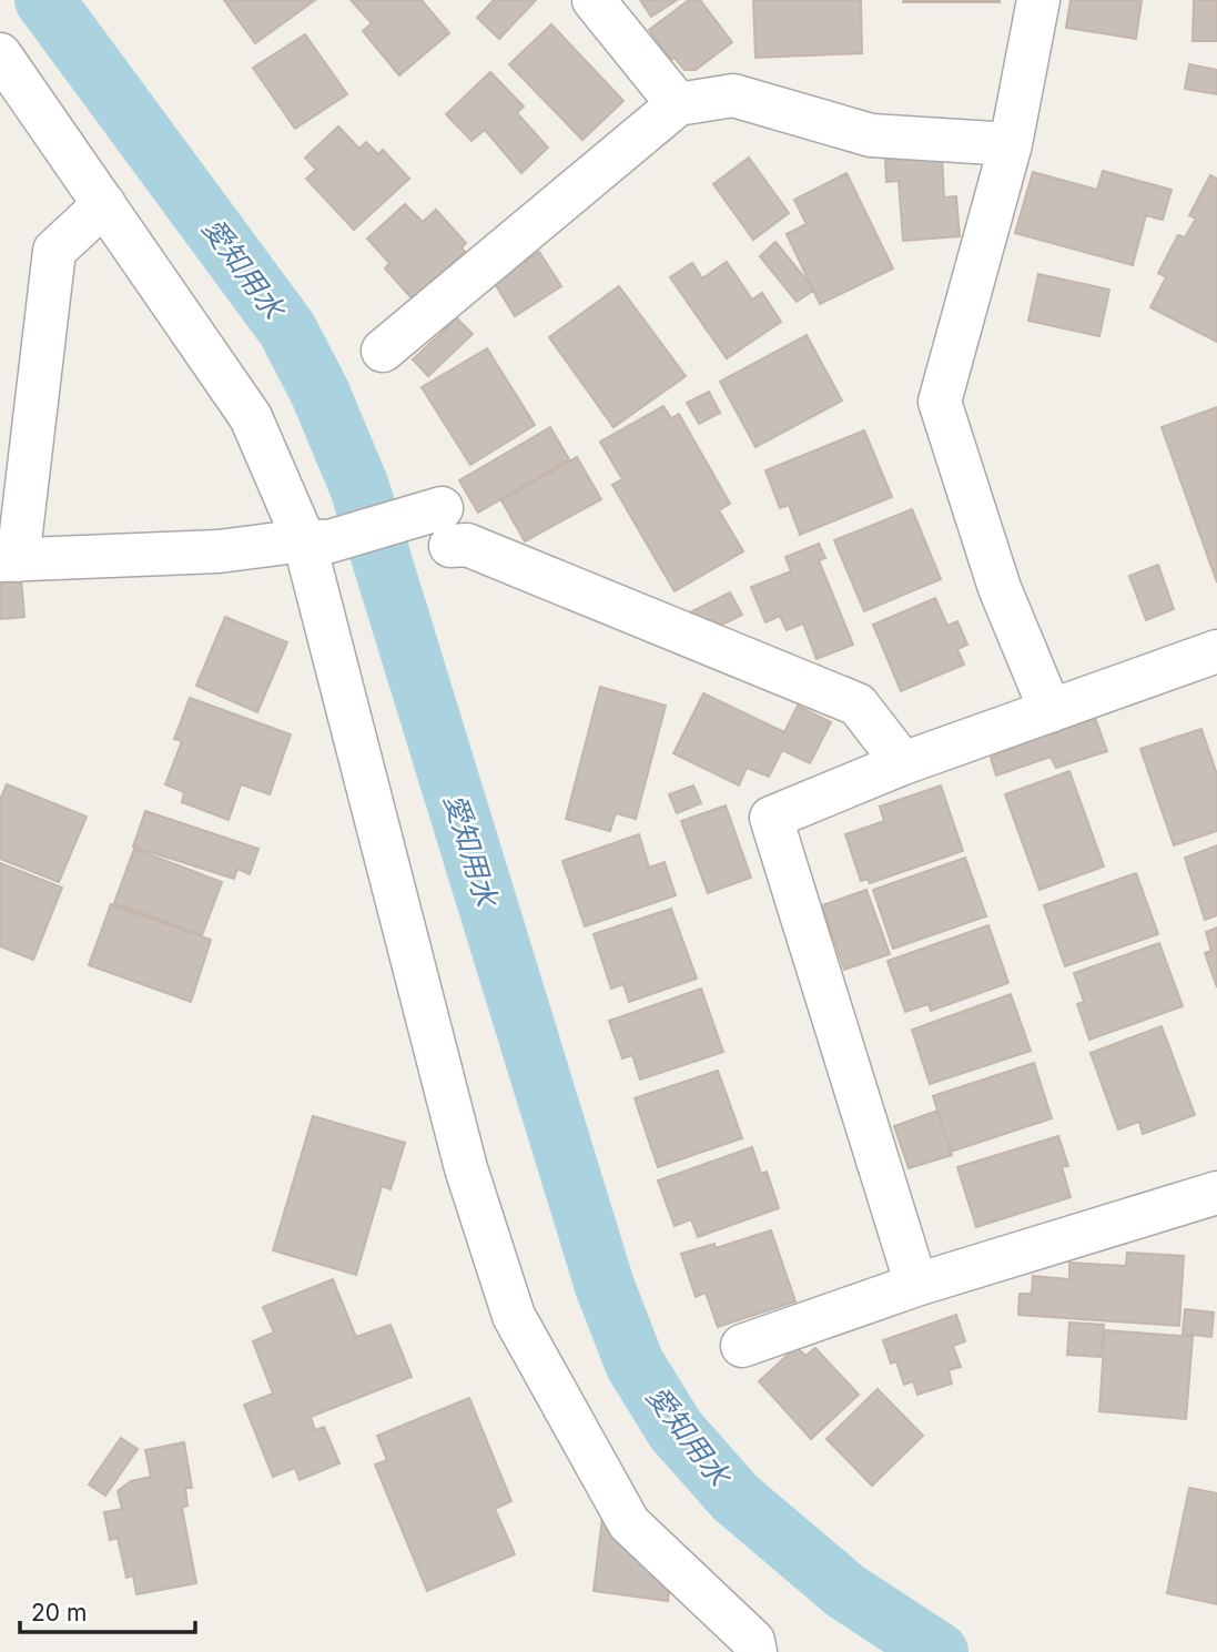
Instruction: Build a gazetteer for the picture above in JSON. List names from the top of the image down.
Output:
{
  "water": ["愛知用水"],
  "scale_bar": "20 m"
}
